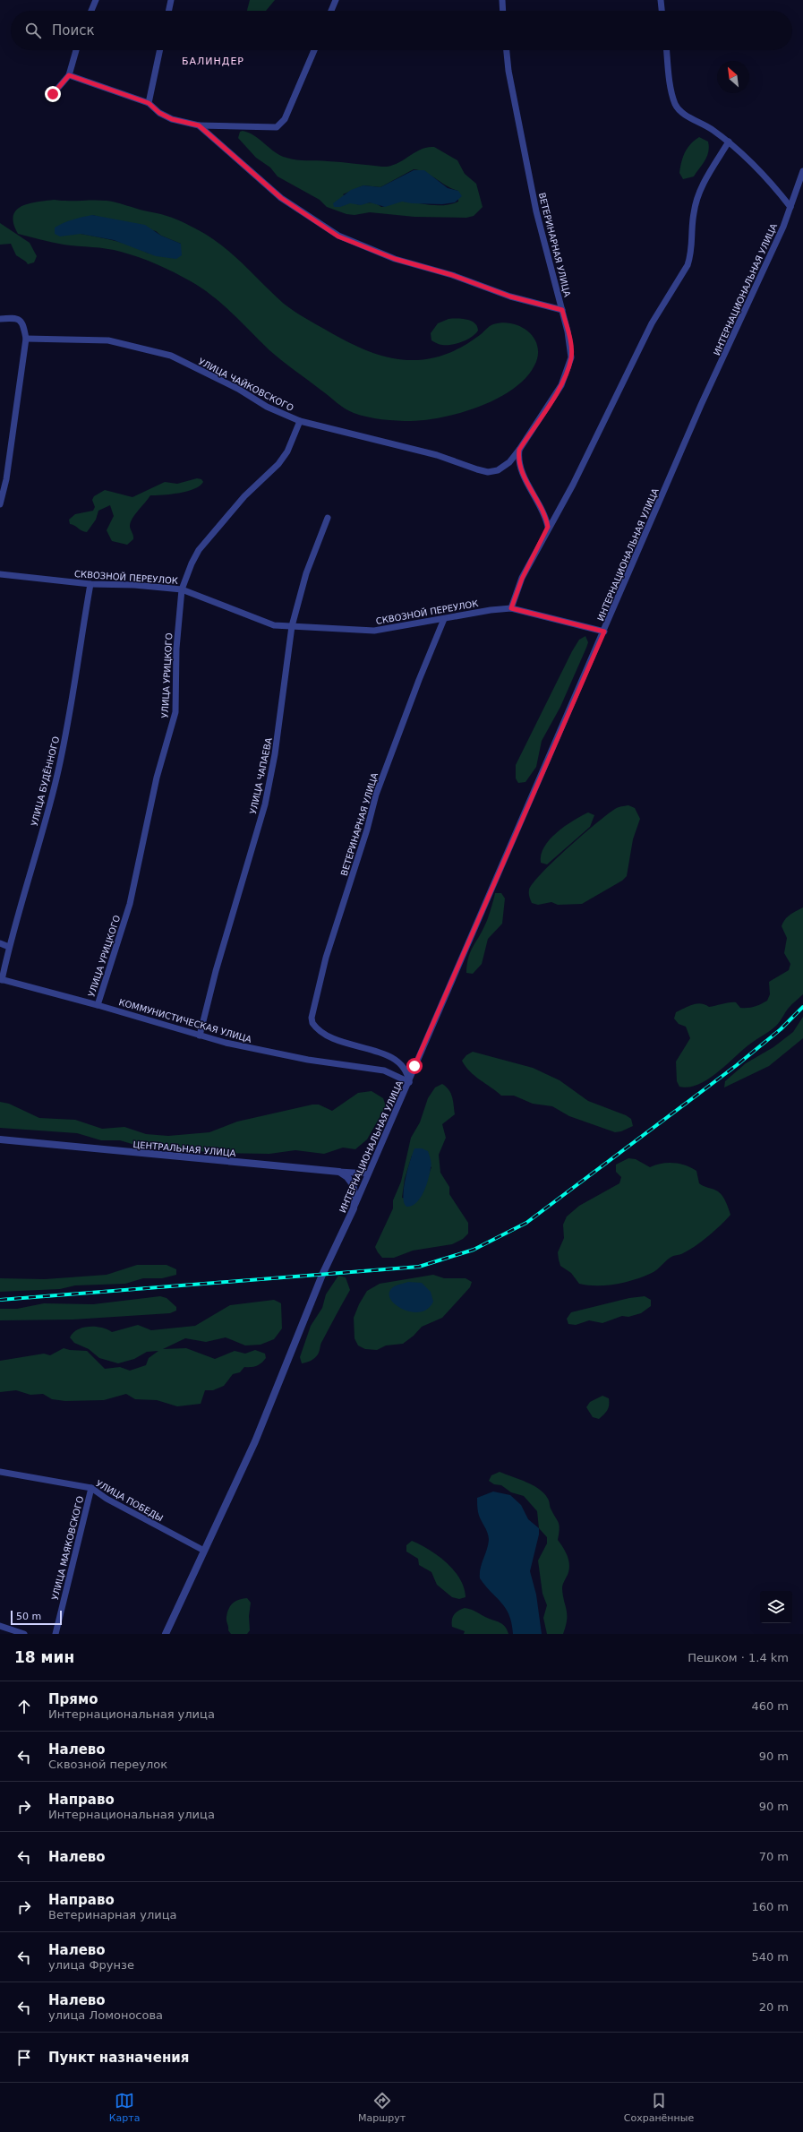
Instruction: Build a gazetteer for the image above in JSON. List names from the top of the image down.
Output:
{
  "streets": {
    "street": [
      "ВЕТЕРИНАРНАЯ УЛИЦА",
      "ИНТЕРНАЦИОНАЛЬНАЯ УЛИЦА",
      "УЛИЦА ЧАЙКОВСКОГО",
      "СКВОЗНОЙ ПЕРЕУЛОК",
      "УЛИЦА УРИЦКОГО",
      "УЛИЦА ЧАПАЕВА",
      "УЛИЦА БУДЁННОГО",
      "КОММУНИСТИЧЕСКАЯ УЛИЦА",
      "ЦЕНТРАЛЬНАЯ УЛИЦА",
      "УЛИЦА ПОБЕДЫ",
      "УЛИЦА МАЯКОВСКОГО"
    ]
  },
  "crossings": [
    ["ВЕТЕРИНАРНАЯ УЛИЦА", "ИНТЕРНАЦИОНАЛЬНАЯ УЛИЦА"],
    ["ВЕТЕРИНАРНАЯ УЛИЦА", "УЛИЦА ЧАЙКОВСКОГО"],
    ["ВЕТЕРИНАРНАЯ УЛИЦА", "СКВОЗНОЙ ПЕРЕУЛОК"],
    ["ВЕТЕРИНАРНАЯ УЛИЦА", "КОММУНИСТИЧЕСКАЯ УЛИЦА"],
    ["ИНТЕРНАЦИОНАЛЬНАЯ УЛИЦА", "СКВОЗНОЙ ПЕРЕУЛОК"],
    ["ИНТЕРНАЦИОНАЛЬНАЯ УЛИЦА", "КОММУНИСТИЧЕСКАЯ УЛИЦА"],
    ["ИНТЕРНАЦИОНАЛЬНАЯ УЛИЦА", "ЦЕНТРАЛЬНАЯ УЛИЦА"],
    ["ИНТЕРНАЦИОНАЛЬНАЯ УЛИЦА", "УЛИЦА ПОБЕДЫ"],
    ["УЛИЦА ЧАЙКОВСКОГО", "УЛИЦА УРИЦКОГО"],
    ["СКВОЗНОЙ ПЕРЕУЛОК", "УЛИЦА УРИЦКОГО"],
    ["СКВОЗНОЙ ПЕРЕУЛОК", "УЛИЦА ЧАПАЕВА"],
    ["СКВОЗНОЙ ПЕРЕУЛОК", "УЛИЦА БУДЁННОГО"],
    ["УЛИЦА УРИЦКОГО", "КОММУНИСТИЧЕСКАЯ УЛИЦА"],
    ["УЛИЦА ЧАПАЕВА", "КОММУНИСТИЧЕСКАЯ УЛИЦА"],
    ["УЛИЦА БУДЁННОГО", "КОММУНИСТИЧЕСКАЯ УЛИЦА"],
    ["УЛИЦА ПОБЕДЫ", "УЛИЦА МАЯКОВСКОГО"]
  ],
  "districts": ["БАЛИНДЕР"],
  "scale_bar": "50 m",
  "north": "top left",
  "page": {
    "search": "Поиск",
    "scale": "50 m",
    "heading": ["18 мин", "Пешком · 1.4 km"],
    "list": [
      ["Прямо", "Интернациональная улица", "460 m"],
      ["Налево", "Сквозной переулок", "90 m"],
      ["Направо", "Интернациональная улица", "90 m"],
      ["Налево", "70 m"],
      ["Направо", "Ветеринарная улица", "160 m"],
      ["Налево", "улица Фрунзе", "540 m"],
      ["Налево", "улица Ломоносова", "20 m"],
      "Пункт назначения"
    ],
    "nav": ["Карта", "Маршрут", "Сохранённые"]
  }
}
